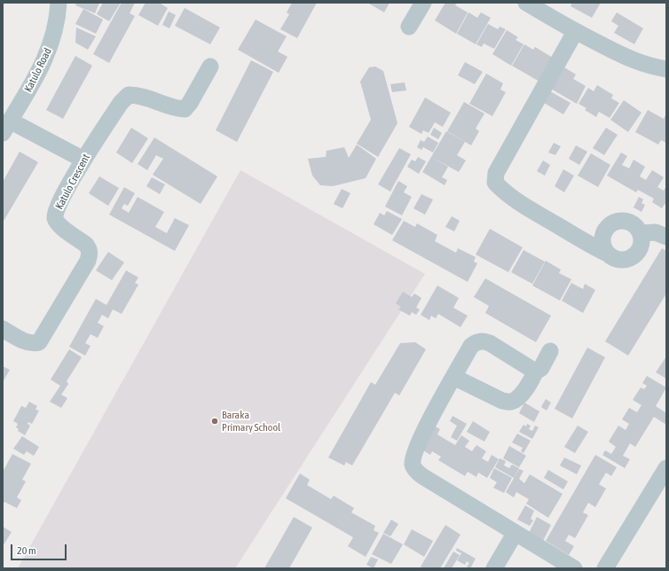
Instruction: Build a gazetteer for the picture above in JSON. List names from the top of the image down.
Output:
{
  "streets": {
    "street": ["Katulo Road", "Katulo Crescent"]
  },
  "places": ["Baraka Primary School"],
  "scale_bar": "20 m"
}
